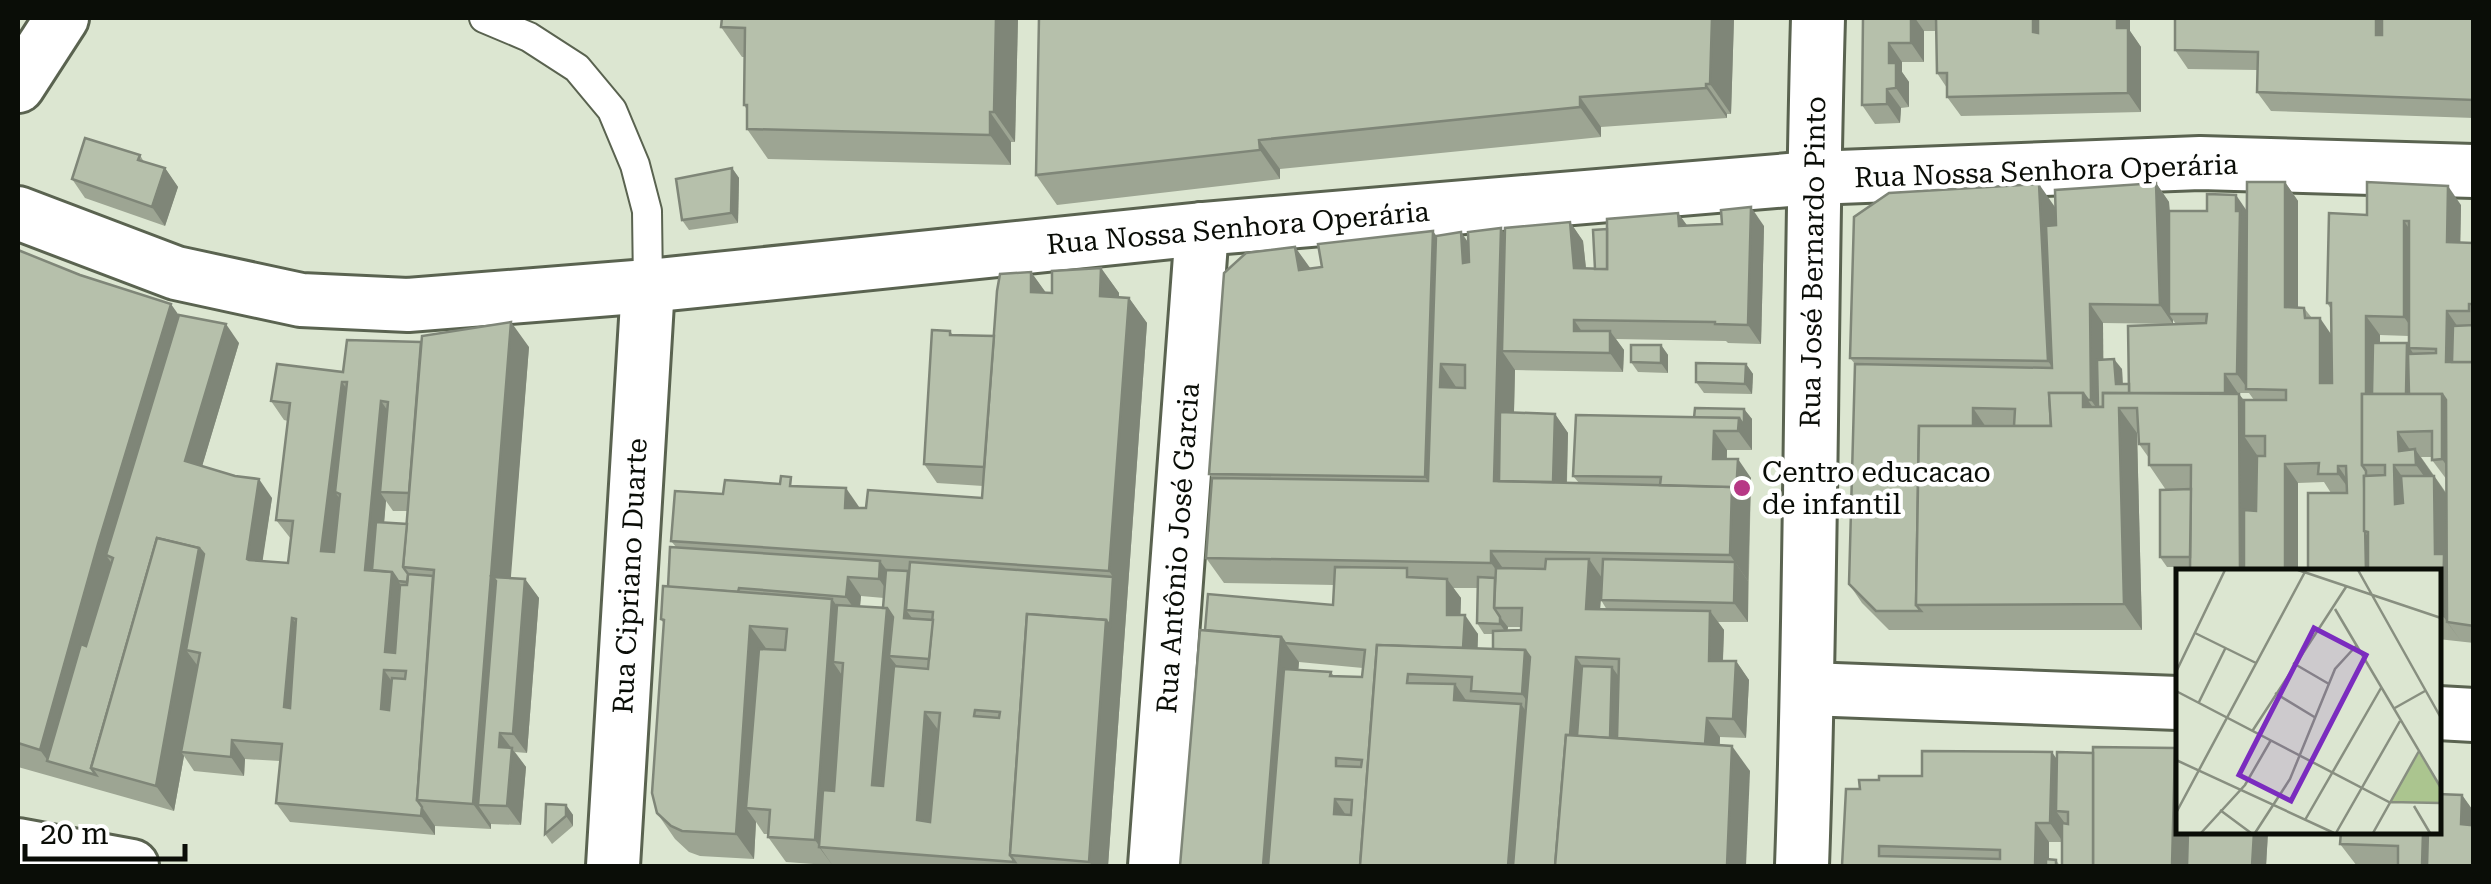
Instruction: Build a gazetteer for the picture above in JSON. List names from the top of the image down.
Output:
{
  "streets": {
    "street": [
      "Rua Nossa Senhora Operária",
      "Rua José Bernardo Pinto",
      "Rua Antônio José Garcia",
      "Rua Cipriano Duarte"
    ]
  },
  "crossings": [
    ["Rua Nossa Senhora Operária", "Rua José Bernardo Pinto"],
    ["Rua Nossa Senhora Operária", "Rua Antônio José Garcia"],
    ["Rua Nossa Senhora Operária", "Rua Cipriano Duarte"]
  ],
  "places": ["Centro educacao de infantil"],
  "scale_bar": "20 m"
}
